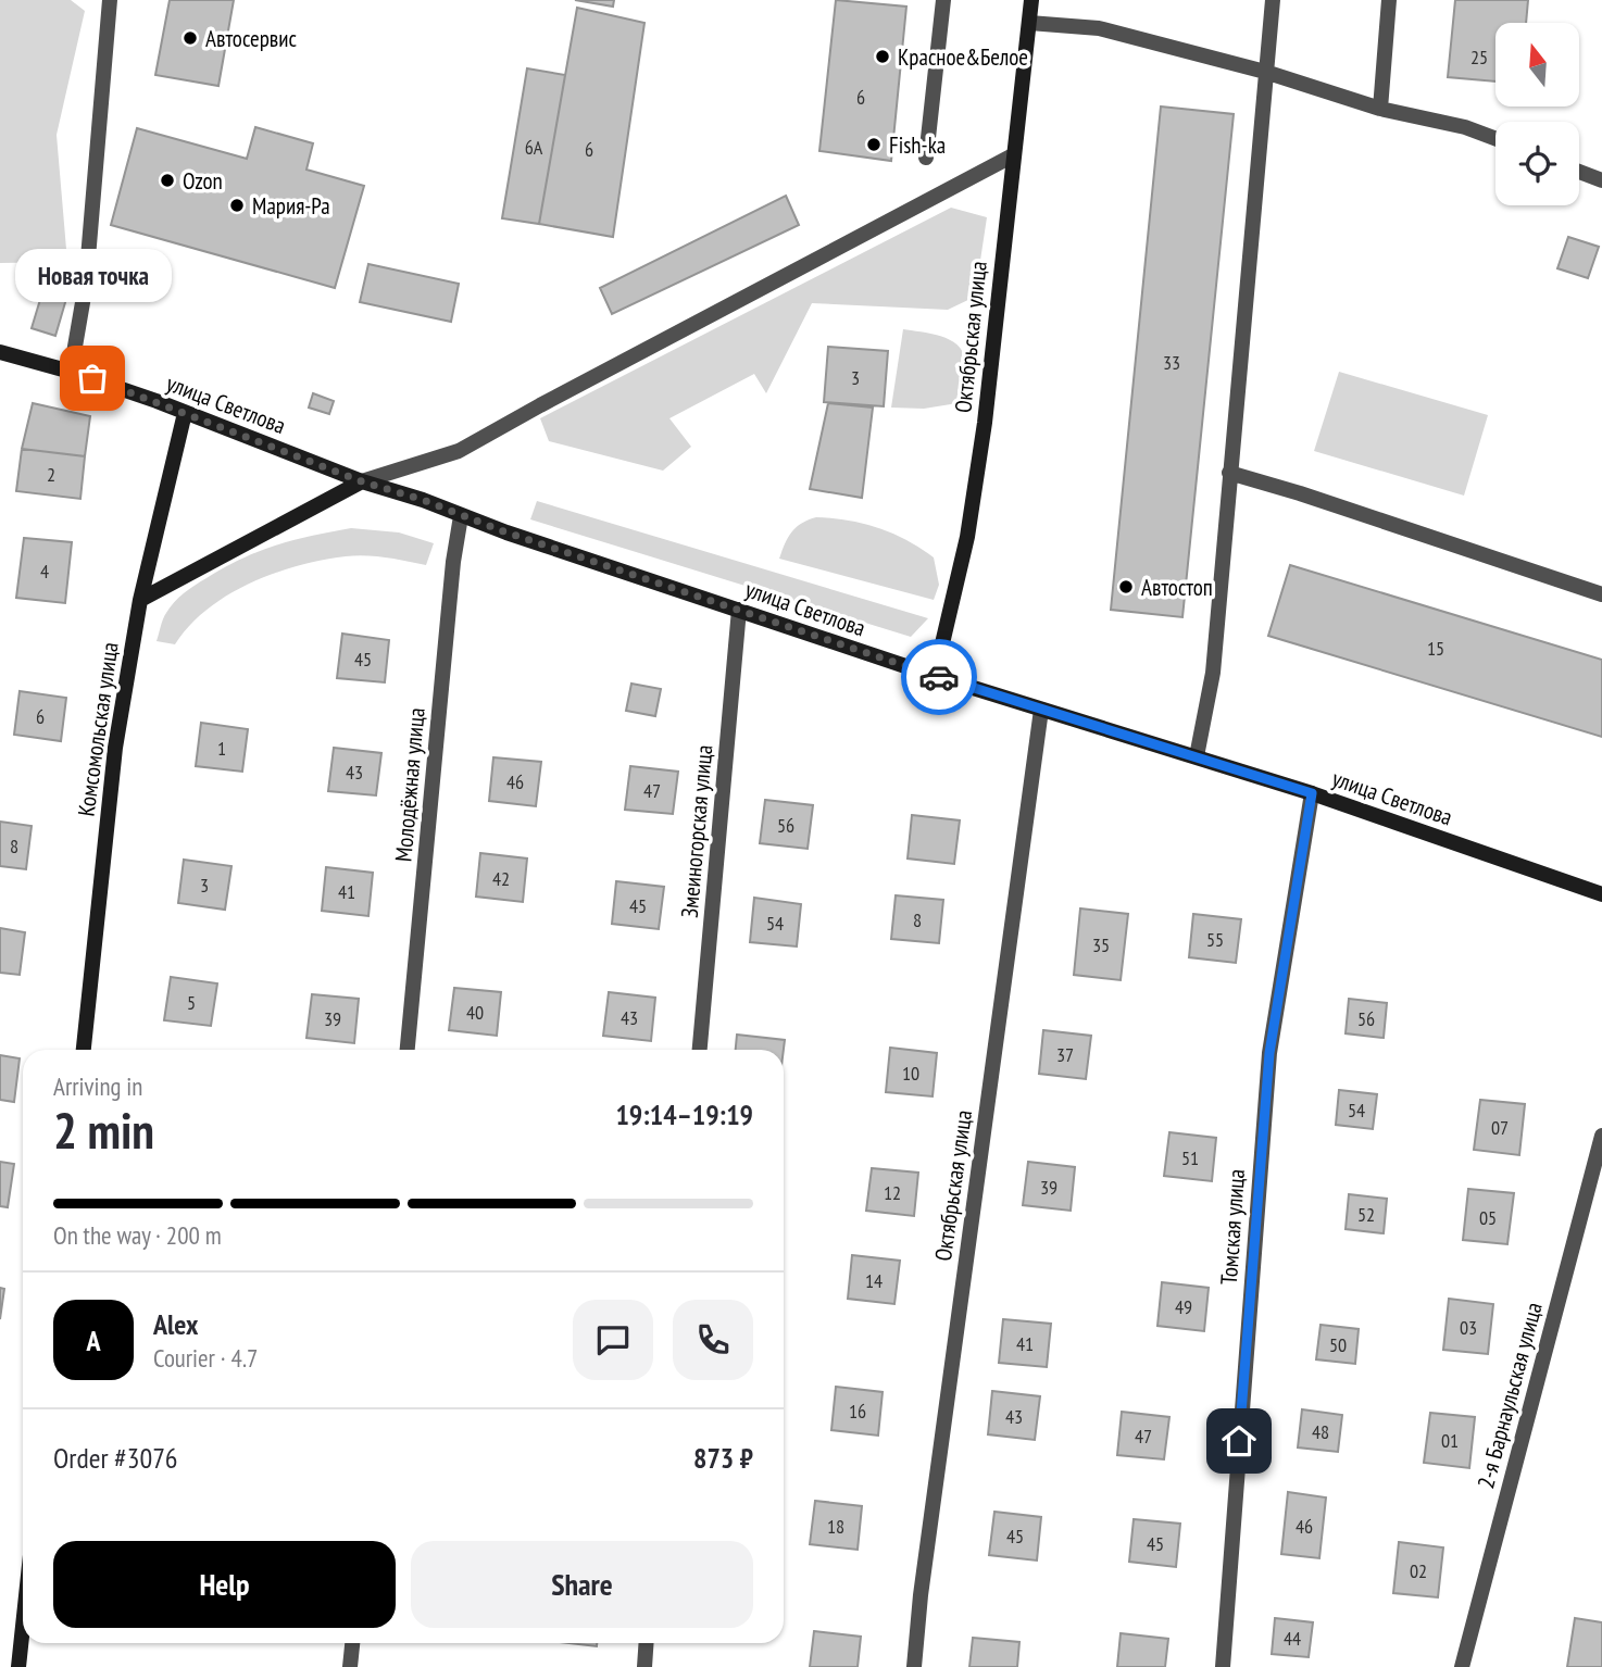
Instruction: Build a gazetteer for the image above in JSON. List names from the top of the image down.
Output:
{
  "streets": {
    "main road": ["Октябрьская улица", "улица Светлова", "Комсомольская улица"],
    "street": [
      "Молодёжная улица",
      "Змеиногорская улица",
      "Томская улица",
      "2-я Барнаульская улица"
    ]
  },
  "crossings": [
    ["Октябрьская улица", "улица Светлова"],
    ["улица Светлова", "Комсомольская улица"],
    ["улица Светлова", "Молодёжная улица"],
    ["улица Светлова", "Змеиногорская улица"],
    ["улица Светлова", "Томская улица"]
  ],
  "places": [
    "Автосервис",
    "Красное&Белое",
    "Fish-ka",
    "Ozon",
    "Мария-Ра",
    "Новая точка",
    "Автостоп"
  ],
  "house_numbers": [
    "25",
    "6",
    "6А",
    "6",
    "33",
    "3",
    "2",
    "4",
    "15",
    "45",
    "6",
    "1",
    "43",
    "46",
    "47",
    "56",
    "8",
    "42",
    "3",
    "41",
    "45",
    "8",
    "54",
    "55",
    "35",
    "5",
    "40",
    "43",
    "39",
    "56",
    "37",
    "10",
    "54",
    "07",
    "51",
    "39",
    "12",
    "52",
    "05",
    "14",
    "49",
    "03",
    "41",
    "50",
    "16",
    "43",
    "48",
    "47",
    "01",
    "18",
    "46",
    "45",
    "45",
    "02",
    "44"
  ],
  "north": "top",
  "page": {
    "bubble": "Новая точка",
    "heading": ["2 min", "Arriving in", "19:14–19:19"],
    "panel": [
      "Alex",
      "Courier · 4.7",
      "Order #3076",
      "873 ₽"
    ],
    "bar": "On the way · 200 m",
    "round": "A",
    "buttons": ["Help", "Share"]
  }
}
